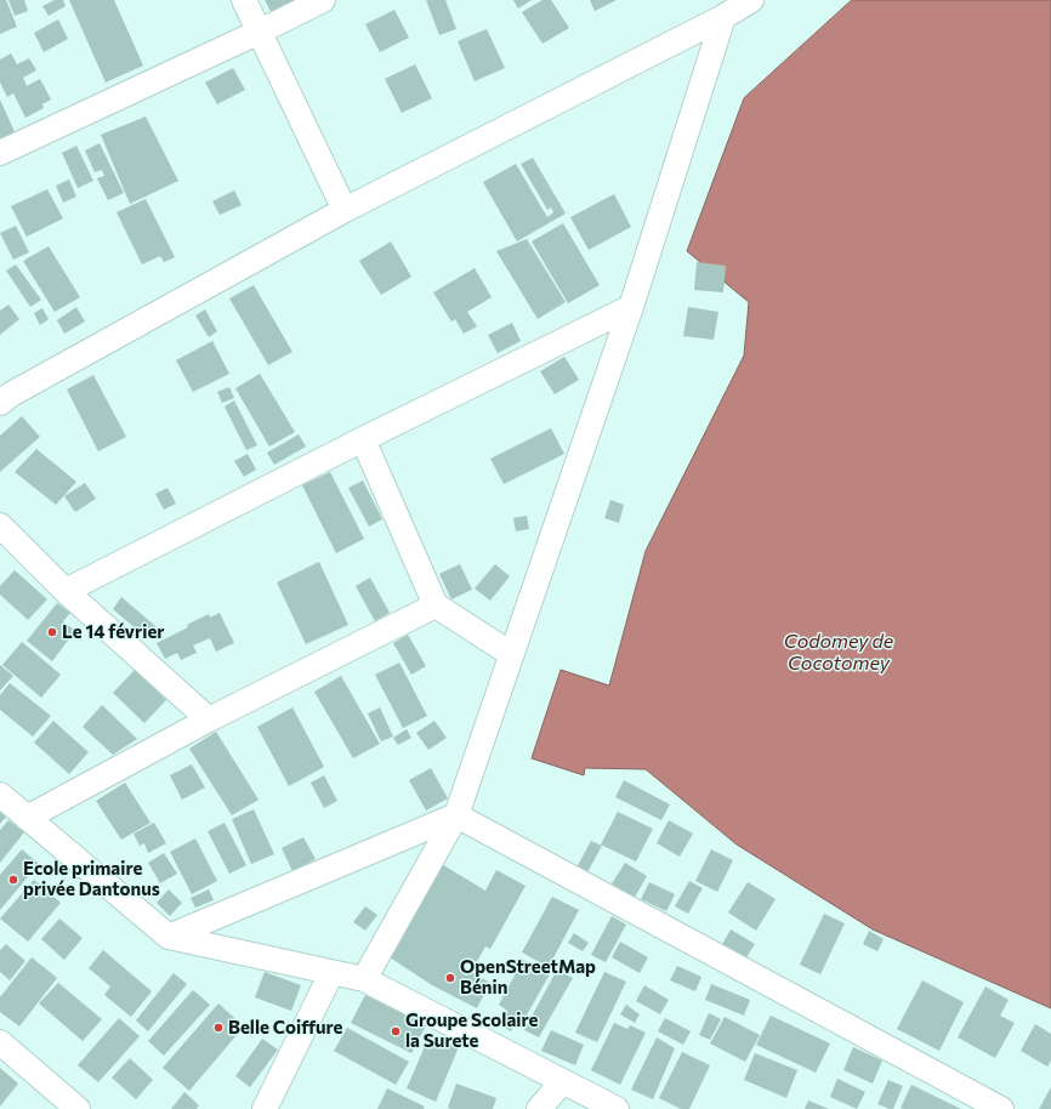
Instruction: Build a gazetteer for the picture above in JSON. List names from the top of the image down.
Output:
{
  "water": ["Codomey de Cocotomey"],
  "places": [
    "Le 14 février",
    "Ecole primaire privée Dantonus",
    "OpenStreetMap Bénin",
    "Belle Coiffure",
    "Groupe Scolaire la Surete"
  ]
}
